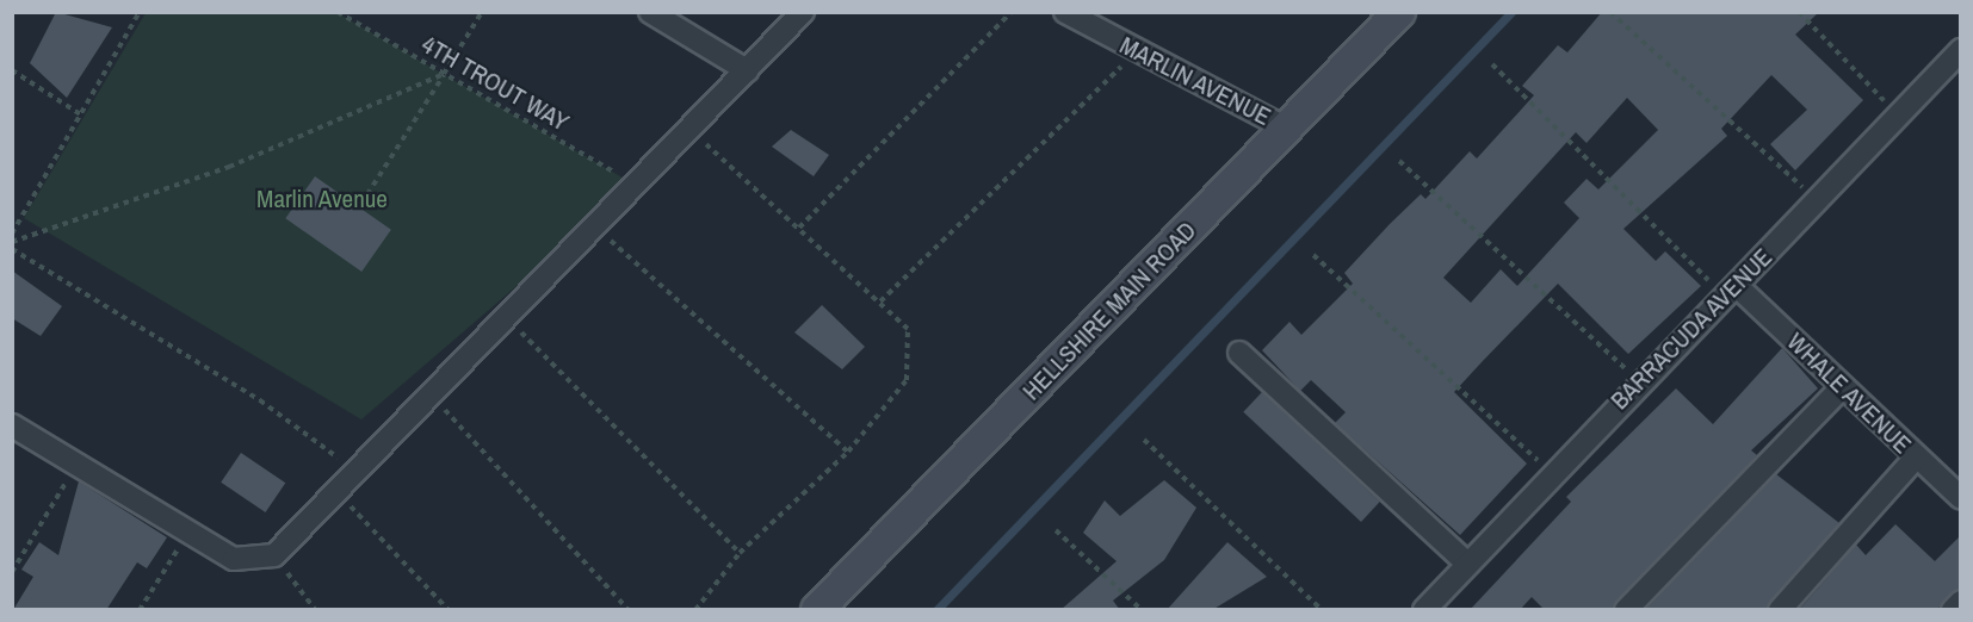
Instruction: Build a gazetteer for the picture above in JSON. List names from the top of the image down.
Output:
{
  "streets": {
    "main road": ["HELLSHIRE MAIN ROAD"],
    "street": ["MARLIN AVENUE", "BARRACUDA AVENUE", "WHALE AVENUE"],
    "path": ["4TH TROUT WAY"]
  },
  "crossings": [
    ["MARLIN AVENUE", "HELLSHIRE MAIN ROAD"],
    ["BARRACUDA AVENUE", "WHALE AVENUE"]
  ],
  "parks": ["Marlin Avenue"]
}
